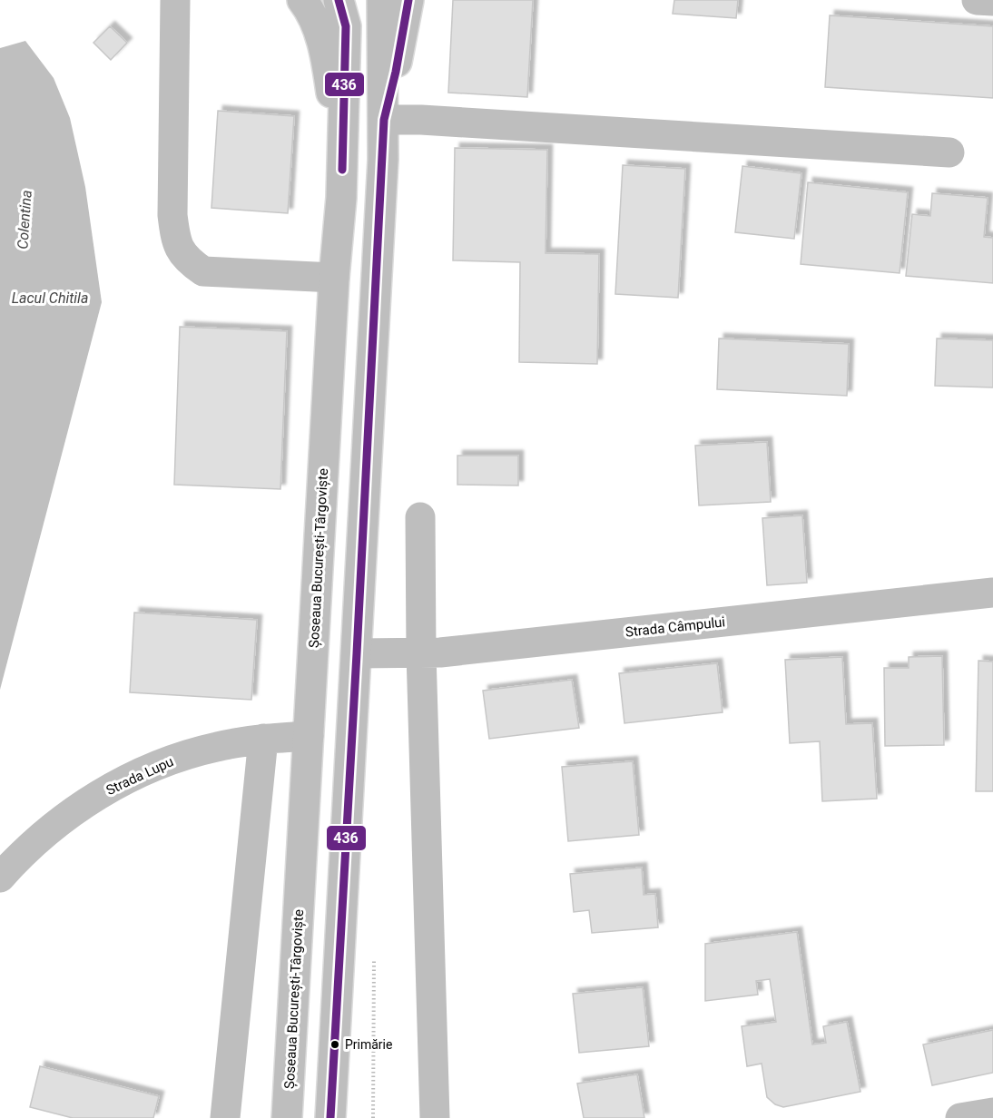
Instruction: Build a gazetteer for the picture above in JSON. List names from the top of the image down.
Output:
{
  "streets": {
    "main road": ["Șoseaua București-Târgoviște", "Strada Câmpului", "Strada Lupu"]
  },
  "crossings": [
    ["Șoseaua București-Târgoviște", "Strada Lupu"]
  ],
  "water": ["Colentina", "Lacul Chitila"],
  "places": ["Primărie"],
  "lines": ["transit line 436"]
}
